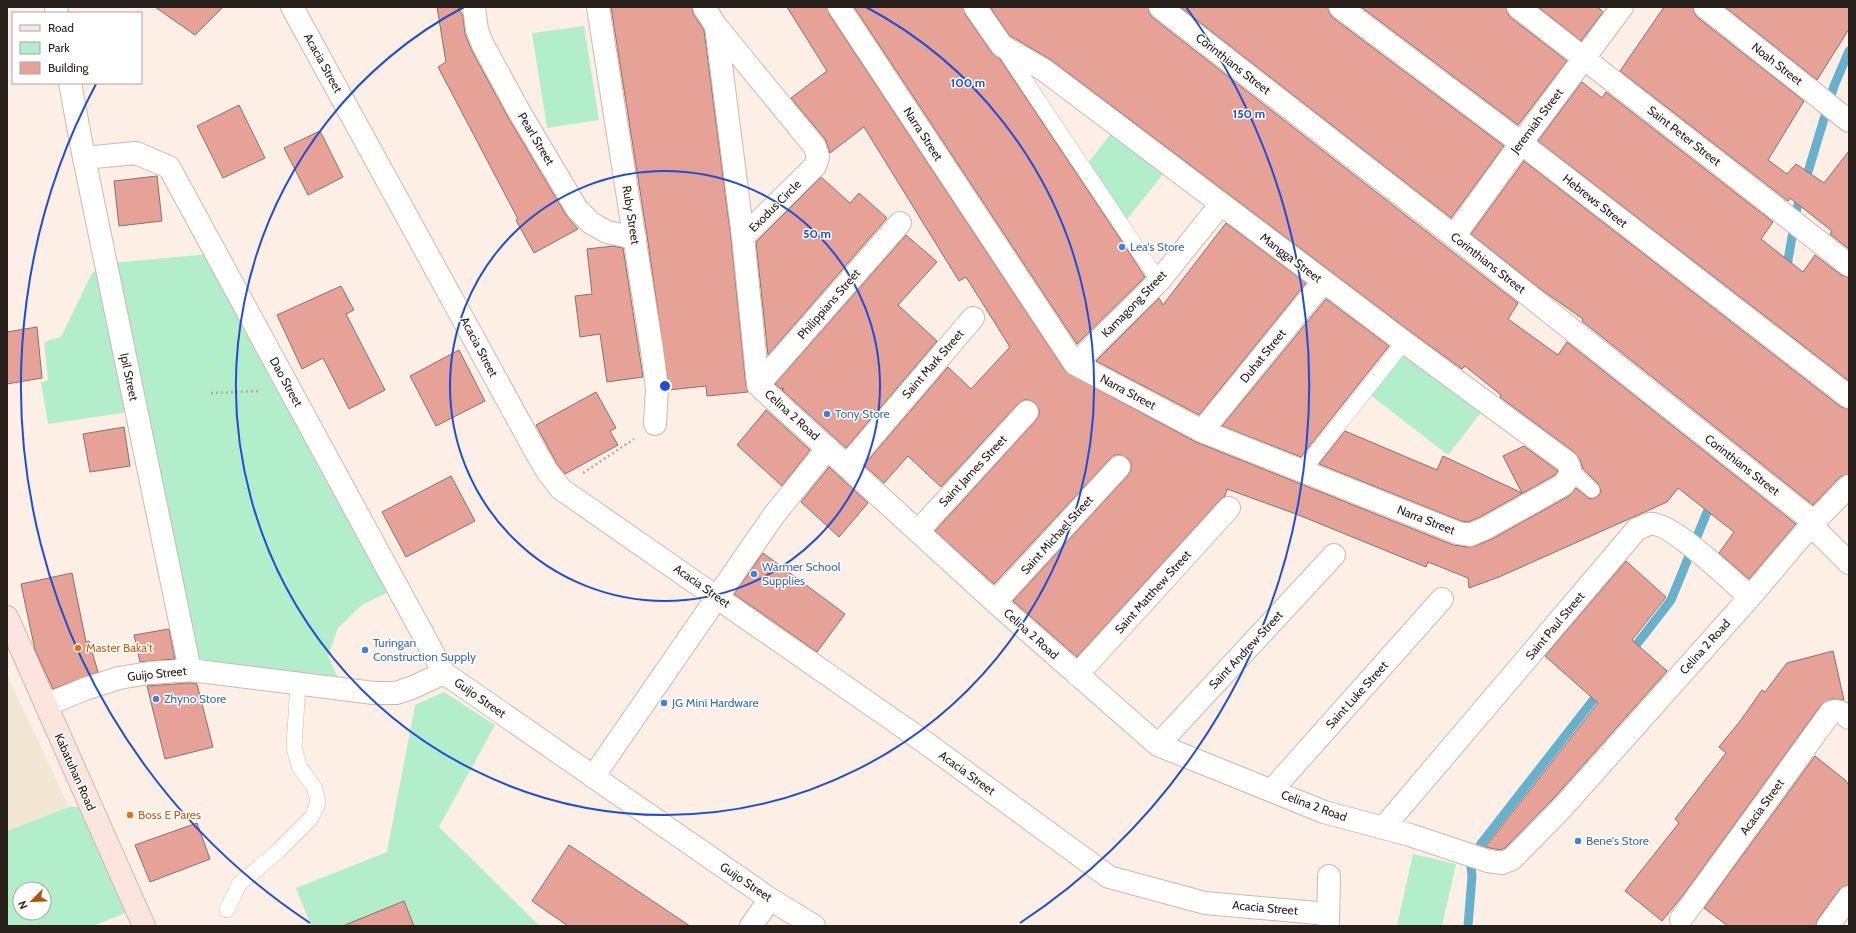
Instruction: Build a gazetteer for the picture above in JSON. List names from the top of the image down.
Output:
{
  "streets": {
    "street": [
      "Acacia Street",
      "Corinthians Street",
      "Noah Street",
      "Jeremiah Street",
      "Narra Street",
      "Saint Peter Street",
      "Pearl Street",
      "Hebrews Street",
      "Exodus Circle",
      "Ruby Street",
      "Mangga Street",
      "Philippians Street",
      "Kamagong Street",
      "Duhat Street",
      "Saint Mark Street",
      "Ipil Street",
      "Dao Street",
      "Celina 2 Road",
      "Saint James Street",
      "Saint Michael Street",
      "Saint Matthew Street",
      "Saint Paul Street",
      "Saint Andrew Street",
      "Guijo Street",
      "Saint Luke Street",
      "Kabatuhan Road"
    ]
  },
  "crossings": [
    ["Corinthians Street", "Jeremiah Street"],
    ["Corinthians Street", "Celina 2 Road"],
    ["Jeremiah Street", "Saint Peter Street"],
    ["Jeremiah Street", "Hebrews Street"],
    ["Narra Street", "Mangga Street"],
    ["Narra Street", "Kamagong Street"],
    ["Narra Street", "Duhat Street"],
    ["Pearl Street", "Ruby Street"],
    ["Exodus Circle", "Celina 2 Road"],
    ["Mangga Street", "Kamagong Street"],
    ["Mangga Street", "Duhat Street"],
    ["Philippians Street", "Celina 2 Road"],
    ["Saint Mark Street", "Celina 2 Road"],
    ["Ipil Street", "Dao Street"],
    ["Ipil Street", "Guijo Street"],
    ["Dao Street", "Guijo Street"],
    ["Celina 2 Road", "Saint James Street"],
    ["Celina 2 Road", "Saint Michael Street"],
    ["Celina 2 Road", "Saint Matthew Street"],
    ["Celina 2 Road", "Saint Paul Street"],
    ["Celina 2 Road", "Saint Andrew Street"],
    ["Celina 2 Road", "Saint Luke Street"],
    ["Guijo Street", "Kabatuhan Road"]
  ],
  "places": [
    "Lea's Store",
    "Tony Store",
    "Warmer School Supplies",
    "Master Baka't",
    "Turingan Construction Supply",
    "Zhyno Store",
    "JG Mini Hardware",
    "Boss E Pares",
    "Bene's Store"
  ],
  "legend": ["Road", "Park", "Building"],
  "north": "bottom left",
  "rings": ["100 m", "150 m", "50 m"]
}
